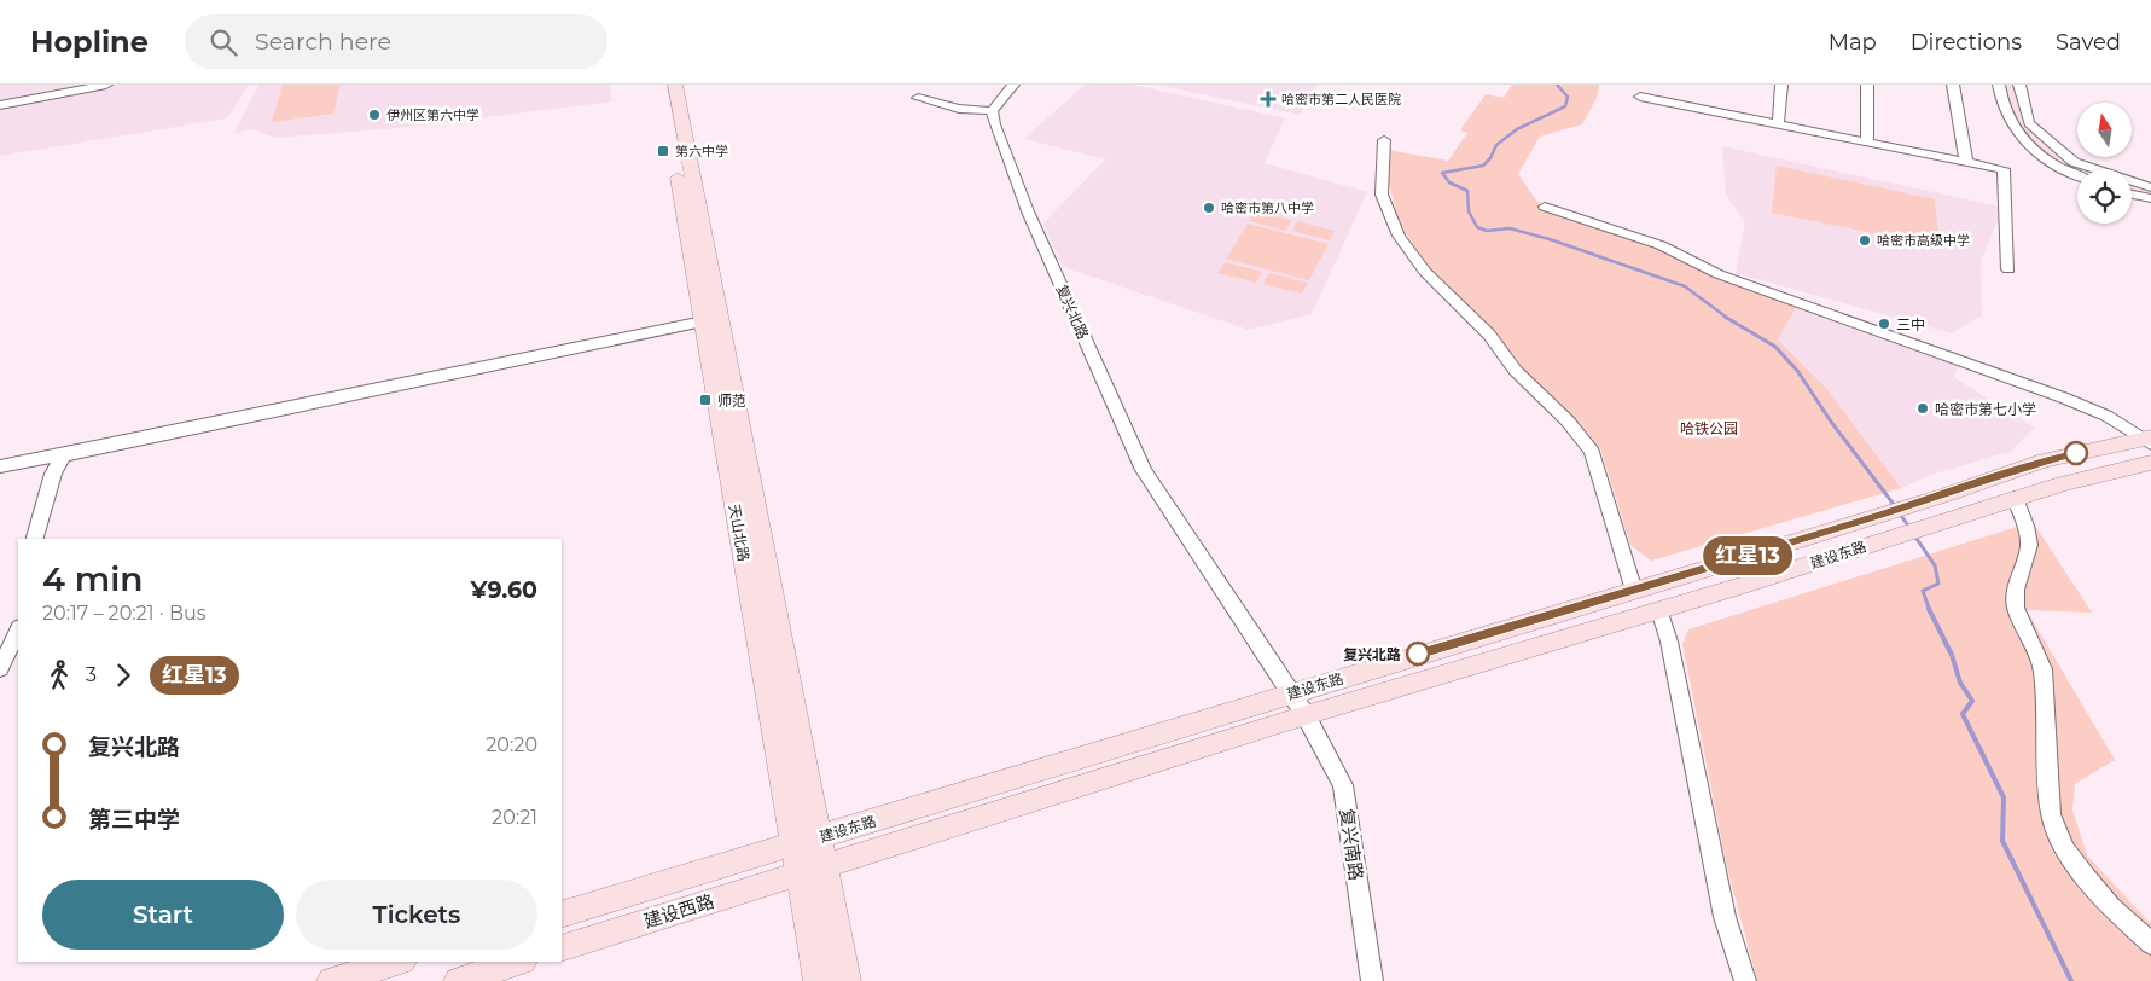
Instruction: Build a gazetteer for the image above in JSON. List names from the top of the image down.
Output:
{
  "streets": {
    "main road": ["天山北路", "建设东路", "建设西路"],
    "street": ["复兴北路", "复兴南路"]
  },
  "crossings": [
    ["复兴北路", "建设东路"],
    ["复兴北路", "复兴南路"],
    ["天山北路", "建设东路"],
    ["天山北路", "建设西路"],
    ["建设东路", "复兴南路"],
    ["建设东路", "建设西路"]
  ],
  "parks": ["哈铁公园"],
  "places": {
    "health": ["哈密市第二人民医院"],
    "other": [
      "伊州区第六中学",
      "哈密市第八中学",
      "哈密市高级中学",
      "三中",
      "哈密市第七小学",
      "复兴北路"
    ],
    "transit": ["第六中学", "师范"]
  },
  "lines": ["bus line 红星13"],
  "north": "top",
  "page": {
    "header": "Hopline",
    "search": "Search here",
    "nav": ["Map", "Directions", "Saved"],
    "on_map": "红星13",
    "heading": ["4 min", "20:17 – 20:21 · Bus", "¥9.60"],
    "legs": ["3", "红星13"],
    "list": [
      {
        "name": "复兴北路",
        "value": "20:20"
      },
      {
        "name": "第三中学",
        "value": "20:21"
      }
    ],
    "buttons": ["Start", "Tickets"]
  }
}
